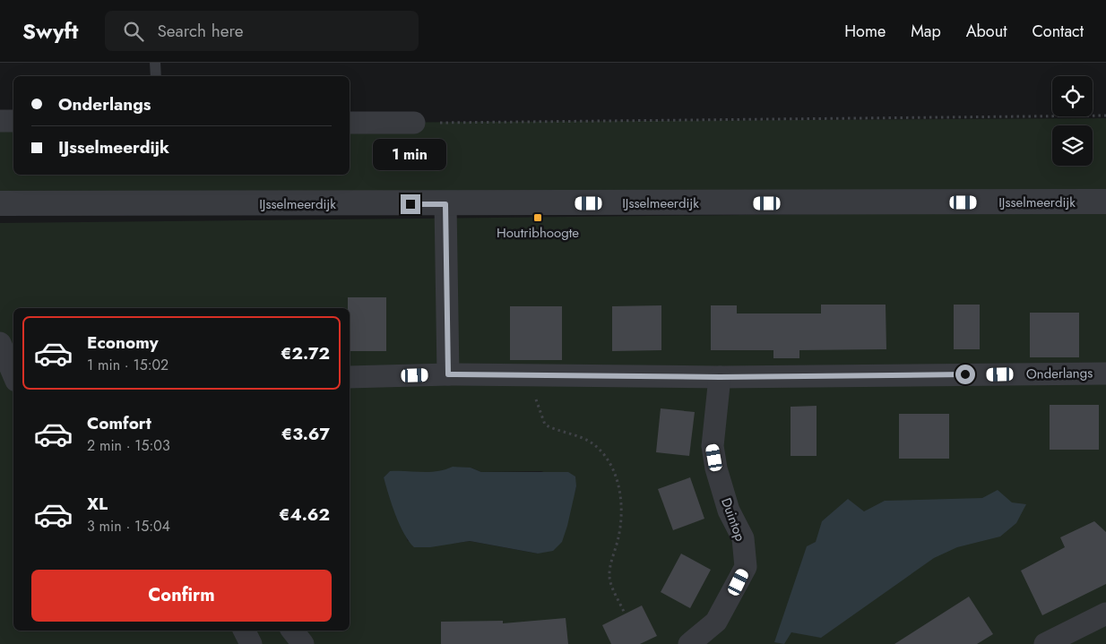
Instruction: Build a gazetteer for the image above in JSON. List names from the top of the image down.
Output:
{
  "streets": {
    "street": ["IJsselmeerdijk", "Onderlangs", "Duintop"]
  },
  "crossings": [
    ["Onderlangs", "Duintop"]
  ],
  "places": {
    "transit": ["Houtribhoogte"]
  },
  "page": {
    "header": "Swyft",
    "search": "Search here",
    "nav": [
      "Home",
      "Map",
      "About",
      "Contact"
    ],
    "banner": ["Onderlangs", "IJsselmeerdijk"],
    "bubble": "1 min",
    "list": [
      {
        "name": "Economy",
        "note": "1 min · 15:02",
        "value": "€2.72"
      },
      {
        "name": "Comfort",
        "note": "2 min · 15:03",
        "value": "€3.67"
      },
      {
        "name": "XL",
        "note": "3 min · 15:04",
        "value": "€4.62"
      }
    ],
    "buttons": "Confirm"
  }
}
